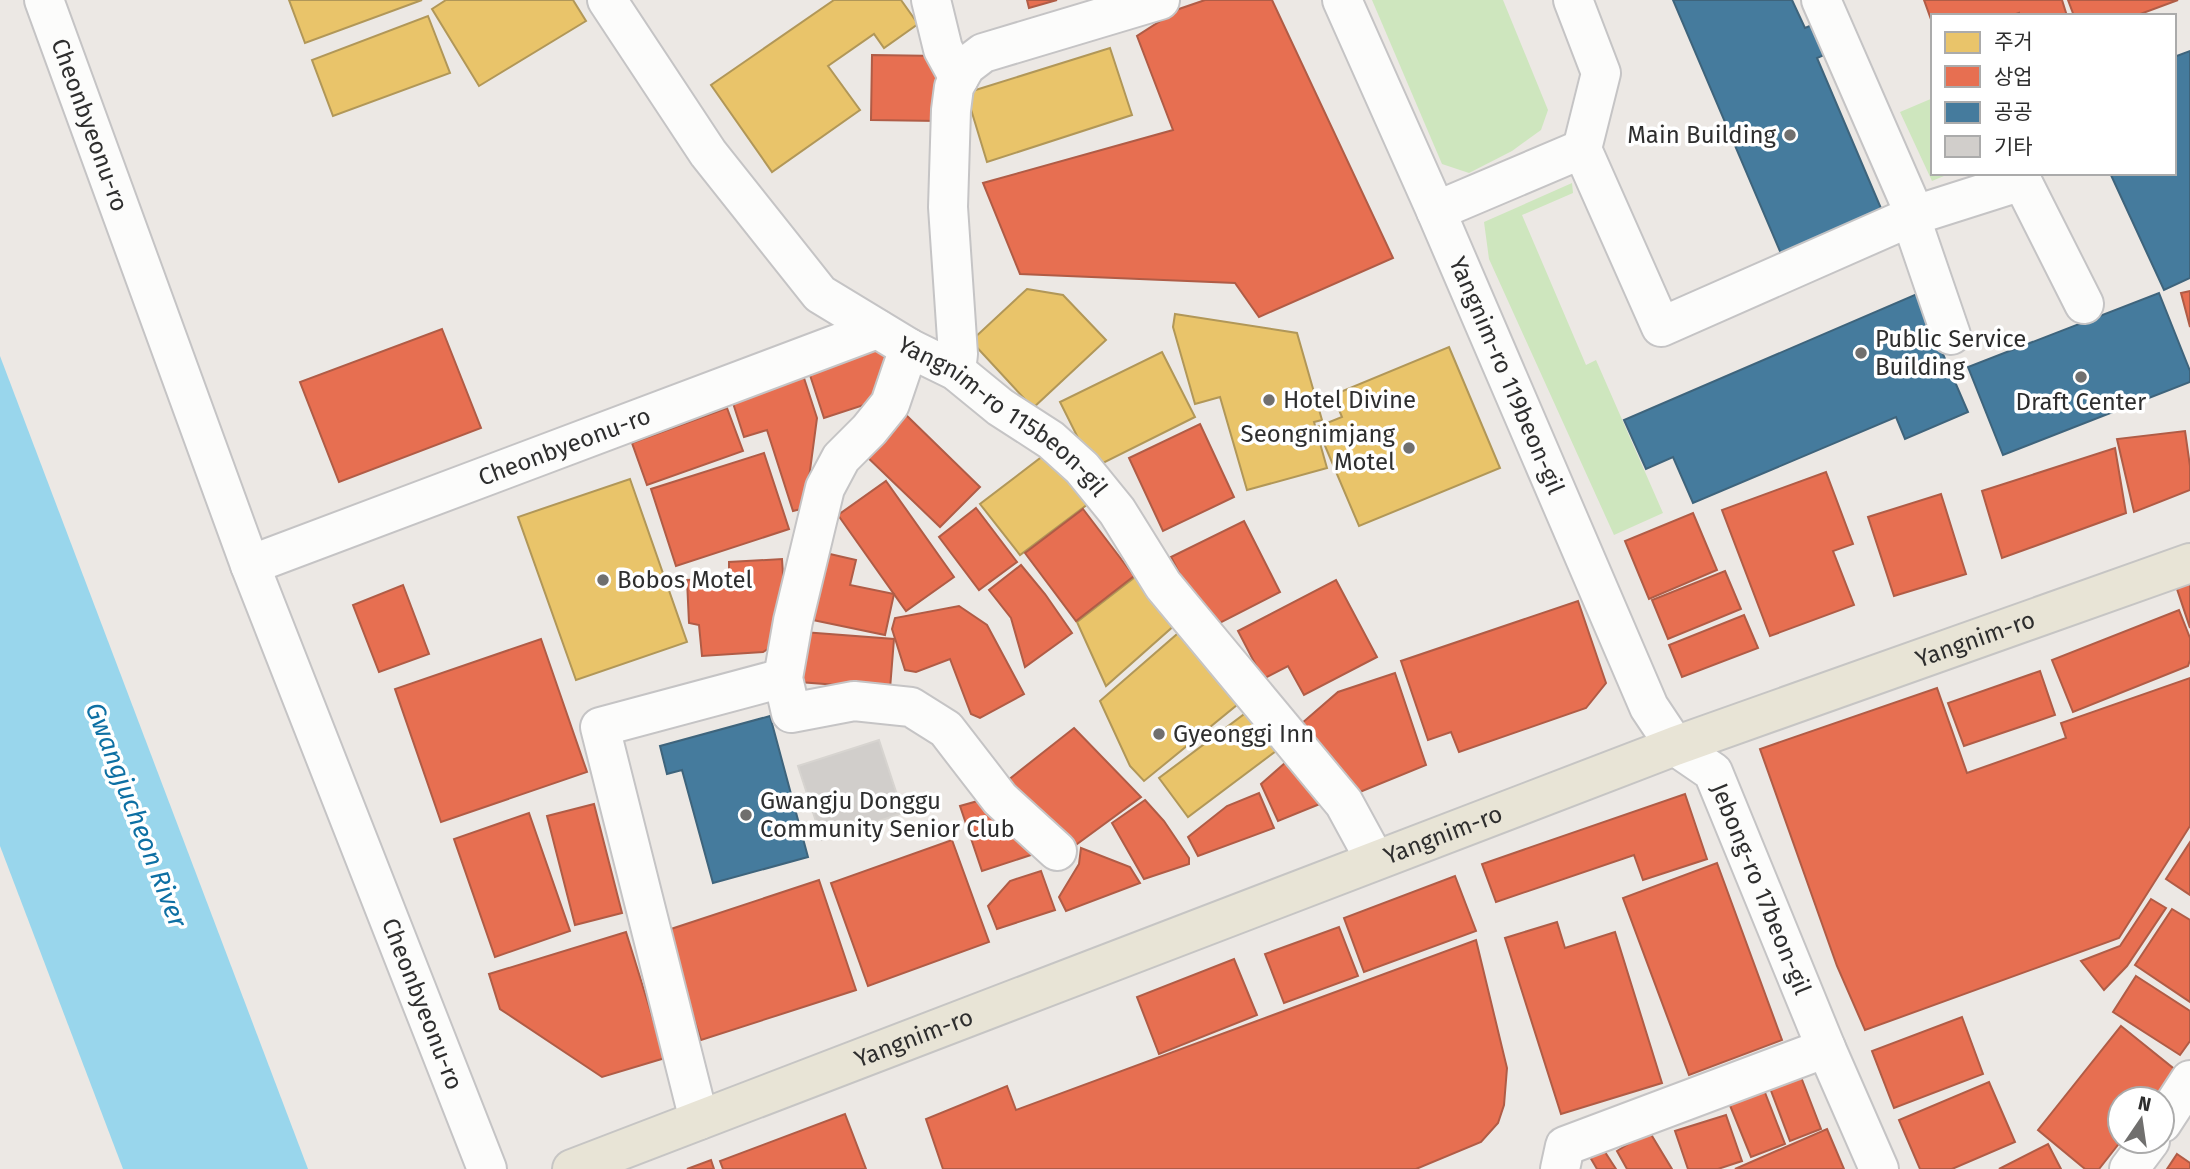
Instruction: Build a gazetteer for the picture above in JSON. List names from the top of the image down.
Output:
{
  "streets": {
    "main road": ["Yangnim-ro"],
    "street": [
      "Cheonbyeonu-ro",
      "Yangnim-ro 119beon-gil",
      "Yangnim-ro 115beon-gil",
      "Jebong-ro 17beon-gil"
    ]
  },
  "crossings": [
    ["Cheonbyeonu-ro", "Yangnim-ro 115beon-gil"],
    ["Yangnim-ro 119beon-gil", "Yangnim-ro"],
    ["Yangnim-ro 119beon-gil", "Jebong-ro 17beon-gil"],
    ["Yangnim-ro 115beon-gil", "Yangnim-ro"],
    ["Yangnim-ro", "Jebong-ro 17beon-gil"]
  ],
  "water": ["Gwangjucheon River"],
  "places": [
    "Main Building",
    "Public Service Building",
    "Draft Center",
    "Hotel Divine",
    "Seongnimjang Motel",
    "Bobos Motel",
    "Gyeonggi Inn",
    "Gwangju Donggu Community Senior Club"
  ],
  "legend": [
    "주거",
    "상업",
    "공공",
    "기타"
  ],
  "north": "top"
}
